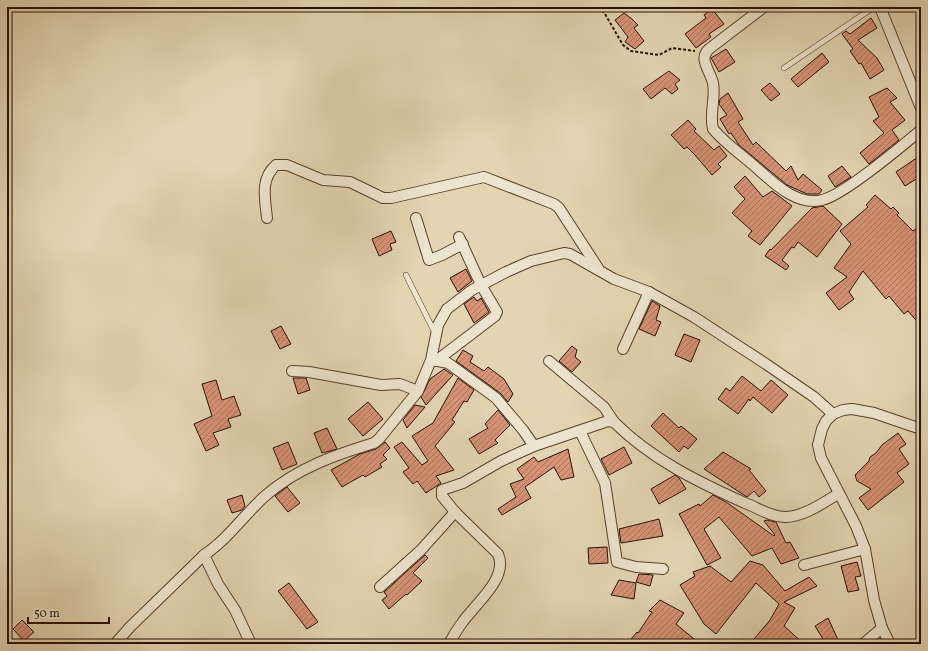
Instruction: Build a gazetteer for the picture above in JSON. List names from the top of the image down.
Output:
{
  "scale_bar": "50 m"
}
